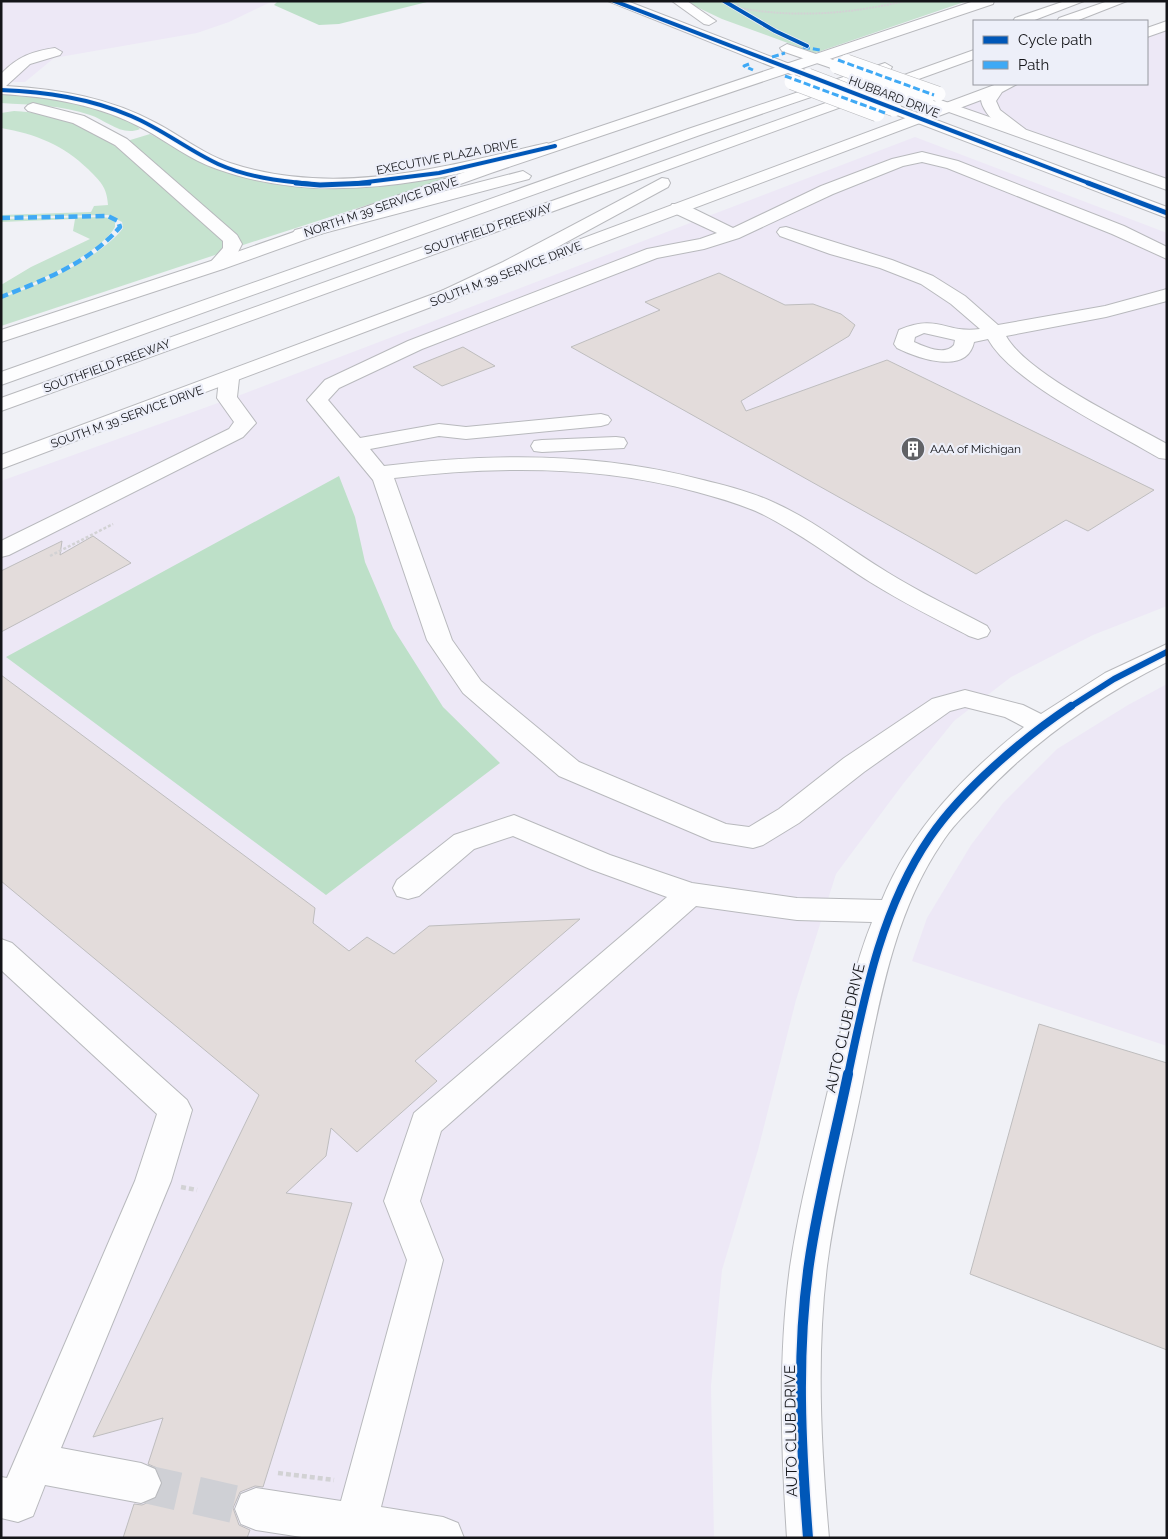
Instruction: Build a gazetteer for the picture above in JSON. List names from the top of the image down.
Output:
{
  "streets": {
    "main road": [
      "HUBBARD DRIVE",
      "EXECUTIVE PLAZA DRIVE",
      "NORTH M 39 SERVICE DRIVE",
      "SOUTHFIELD FREEWAY",
      "SOUTH M 39 SERVICE DRIVE",
      "AUTO CLUB DRIVE"
    ]
  },
  "crossings": [
    ["HUBBARD DRIVE", "NORTH M 39 SERVICE DRIVE"],
    ["HUBBARD DRIVE", "SOUTH M 39 SERVICE DRIVE"],
    ["EXECUTIVE PLAZA DRIVE", "NORTH M 39 SERVICE DRIVE"]
  ],
  "places": {
    "building": ["AAA of Michigan"]
  },
  "legend": ["Cycle path", "Path"]
}
